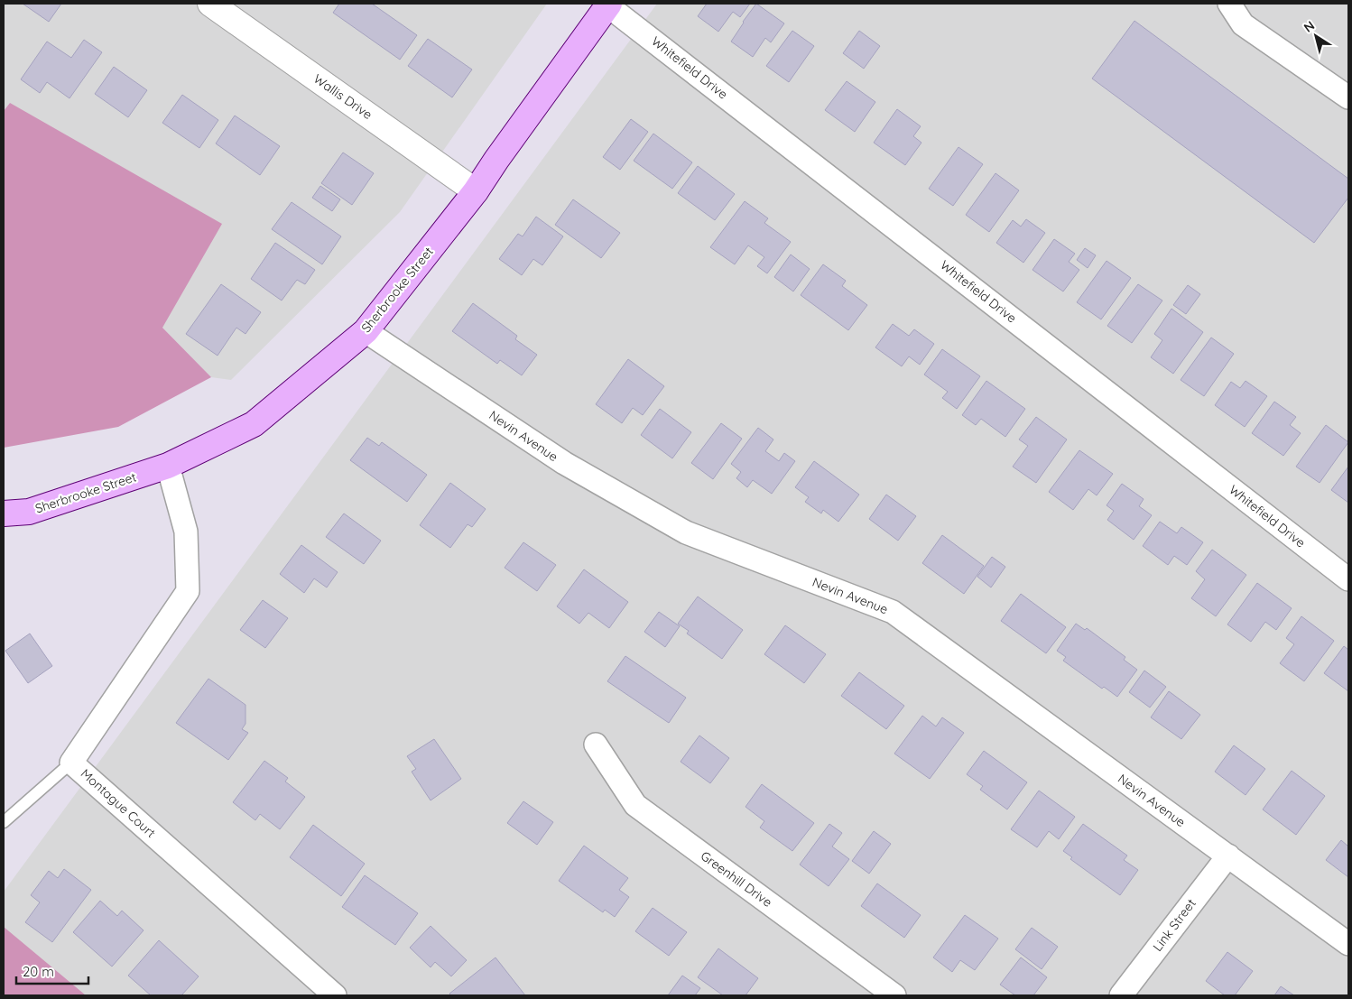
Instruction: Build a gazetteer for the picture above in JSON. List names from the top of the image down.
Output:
{
  "streets": {
    "main road": ["Sherbrooke Street"],
    "street": [
      "Whitefield Drive",
      "Wallis Drive",
      "Nevin Avenue",
      "Montague Court",
      "Greenhill Drive",
      "Link Street"
    ]
  },
  "crossings": [
    ["Whitefield Drive", "Sherbrooke Street"],
    ["Wallis Drive", "Sherbrooke Street"],
    ["Sherbrooke Street", "Nevin Avenue"],
    ["Sherbrooke Street", "Montague Court"],
    ["Nevin Avenue", "Link Street"]
  ],
  "scale_bar": "20 m",
  "north": "top left"
}
